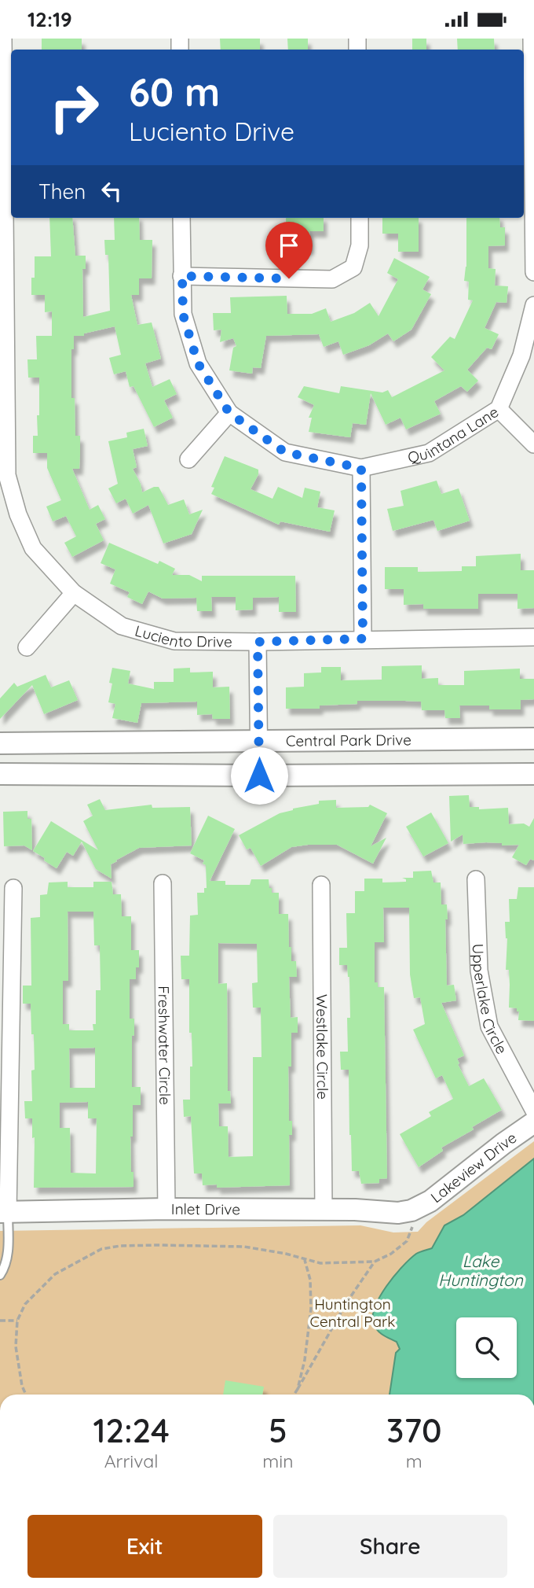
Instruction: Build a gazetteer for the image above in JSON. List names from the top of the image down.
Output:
{
  "streets": {
    "street": [
      "Quintana Lane",
      "Luciento Drive",
      "Central Park Drive",
      "Upperlake Circle",
      "Freshwater Circle",
      "Westlake Circle",
      "Lakeview Drive",
      "Inlet Drive"
    ]
  },
  "crossings": [
    ["Freshwater Circle", "Inlet Drive"],
    ["Westlake Circle", "Inlet Drive"],
    ["Lakeview Drive", "Inlet Drive"]
  ],
  "water": ["Lake Huntington"],
  "parks": ["Huntington Central Park"],
  "page": {
    "status": "12:19",
    "turn": ["60 m", "Luciento Drive"],
    "then": "Then",
    "eta": [
      "12:24",
      "Arrival",
      "5",
      "min",
      "370",
      "m"
    ],
    "buttons": ["Exit", "Share"]
  }
}
